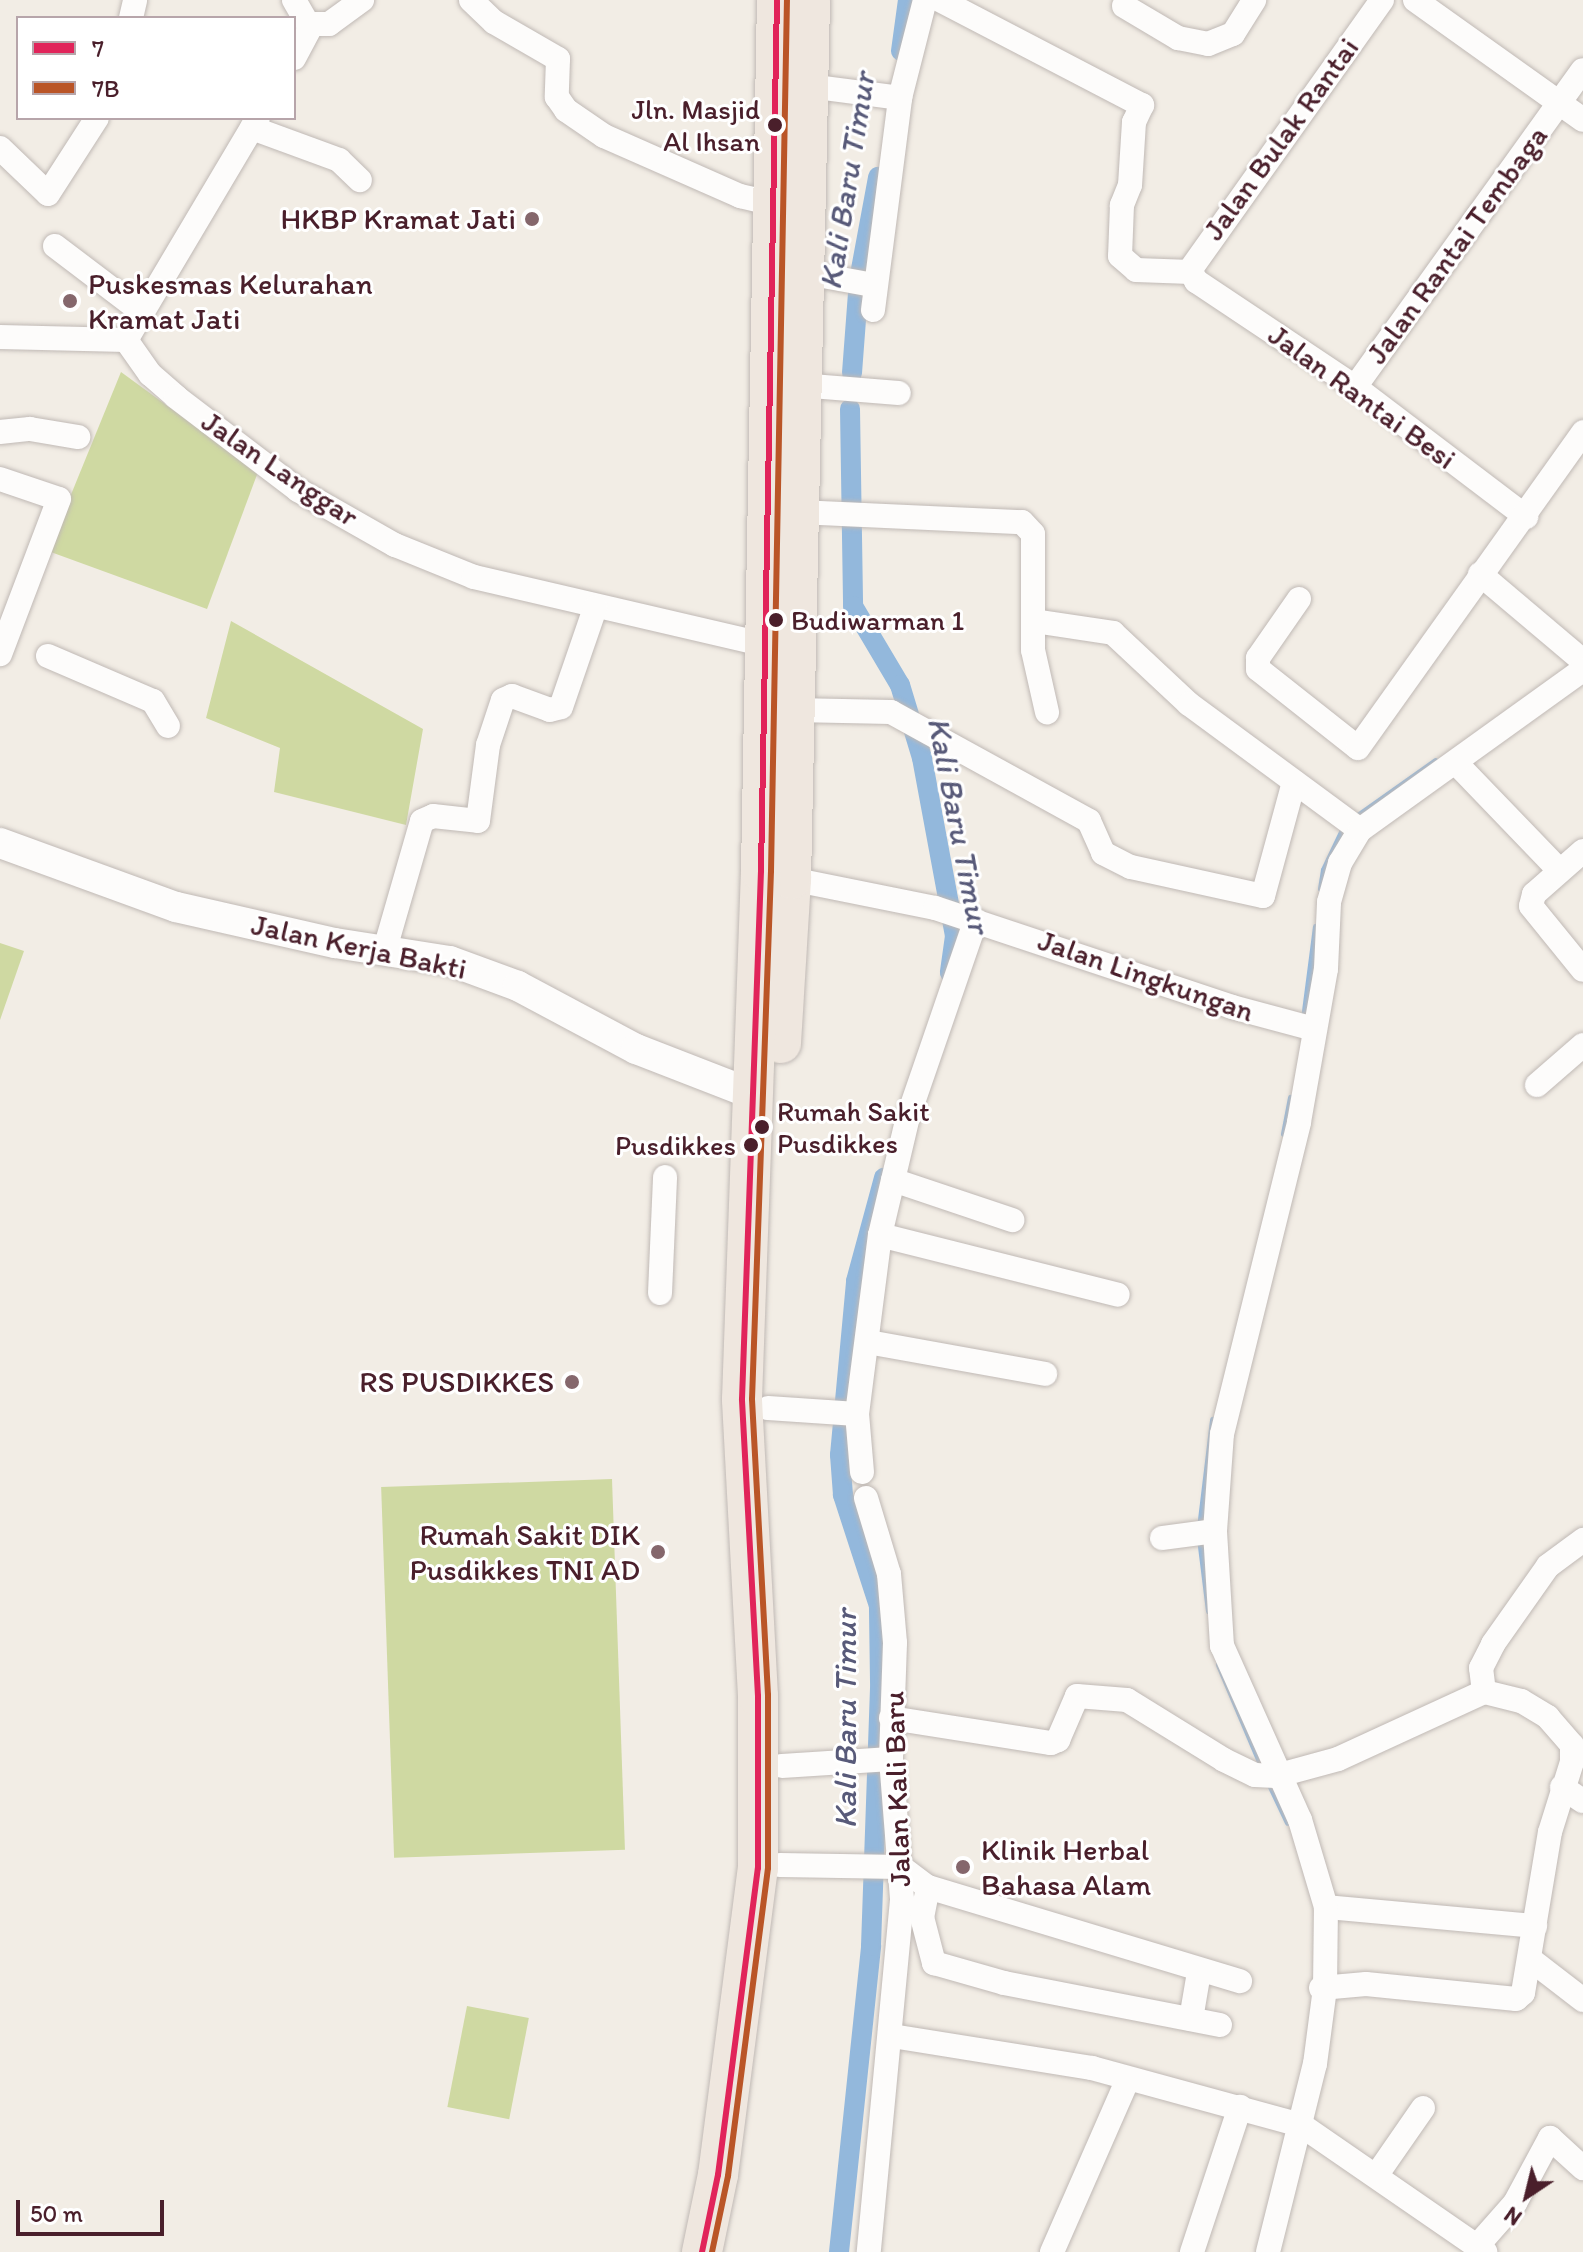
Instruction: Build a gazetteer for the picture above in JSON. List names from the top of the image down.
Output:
{
  "streets": {
    "street": [
      "Jalan Bulak Rantai",
      "Jalan Rantai Tembaga",
      "Jalan Rantai Besi",
      "Jalan Langgar",
      "Jalan Kerja Bakti",
      "Jalan Lingkungan",
      "Jalan Kali Baru"
    ]
  },
  "crossings": [
    ["Jalan Bulak Rantai", "Jalan Rantai Besi"],
    ["Jalan Rantai Tembaga", "Jalan Rantai Besi"]
  ],
  "water": ["Kali Baru Timur"],
  "places": [
    "Jln. Masjid Al Ihsan",
    "HKBP Kramat Jati",
    "Puskesmas Kelurahan Kramat Jati",
    "Budiwarman 1",
    "Rumah Sakit Pusdikkes",
    "Pusdikkes",
    "RS PUSDIKKES",
    "Rumah Sakit DIK Pusdikkes TNI AD",
    "Klinik Herbal Bahasa Alam"
  ],
  "lines": ["transit line 7", "transit line 7B"],
  "legend": ["7", "7B"],
  "scale_bar": "50 m",
  "north": "bottom left"
}
